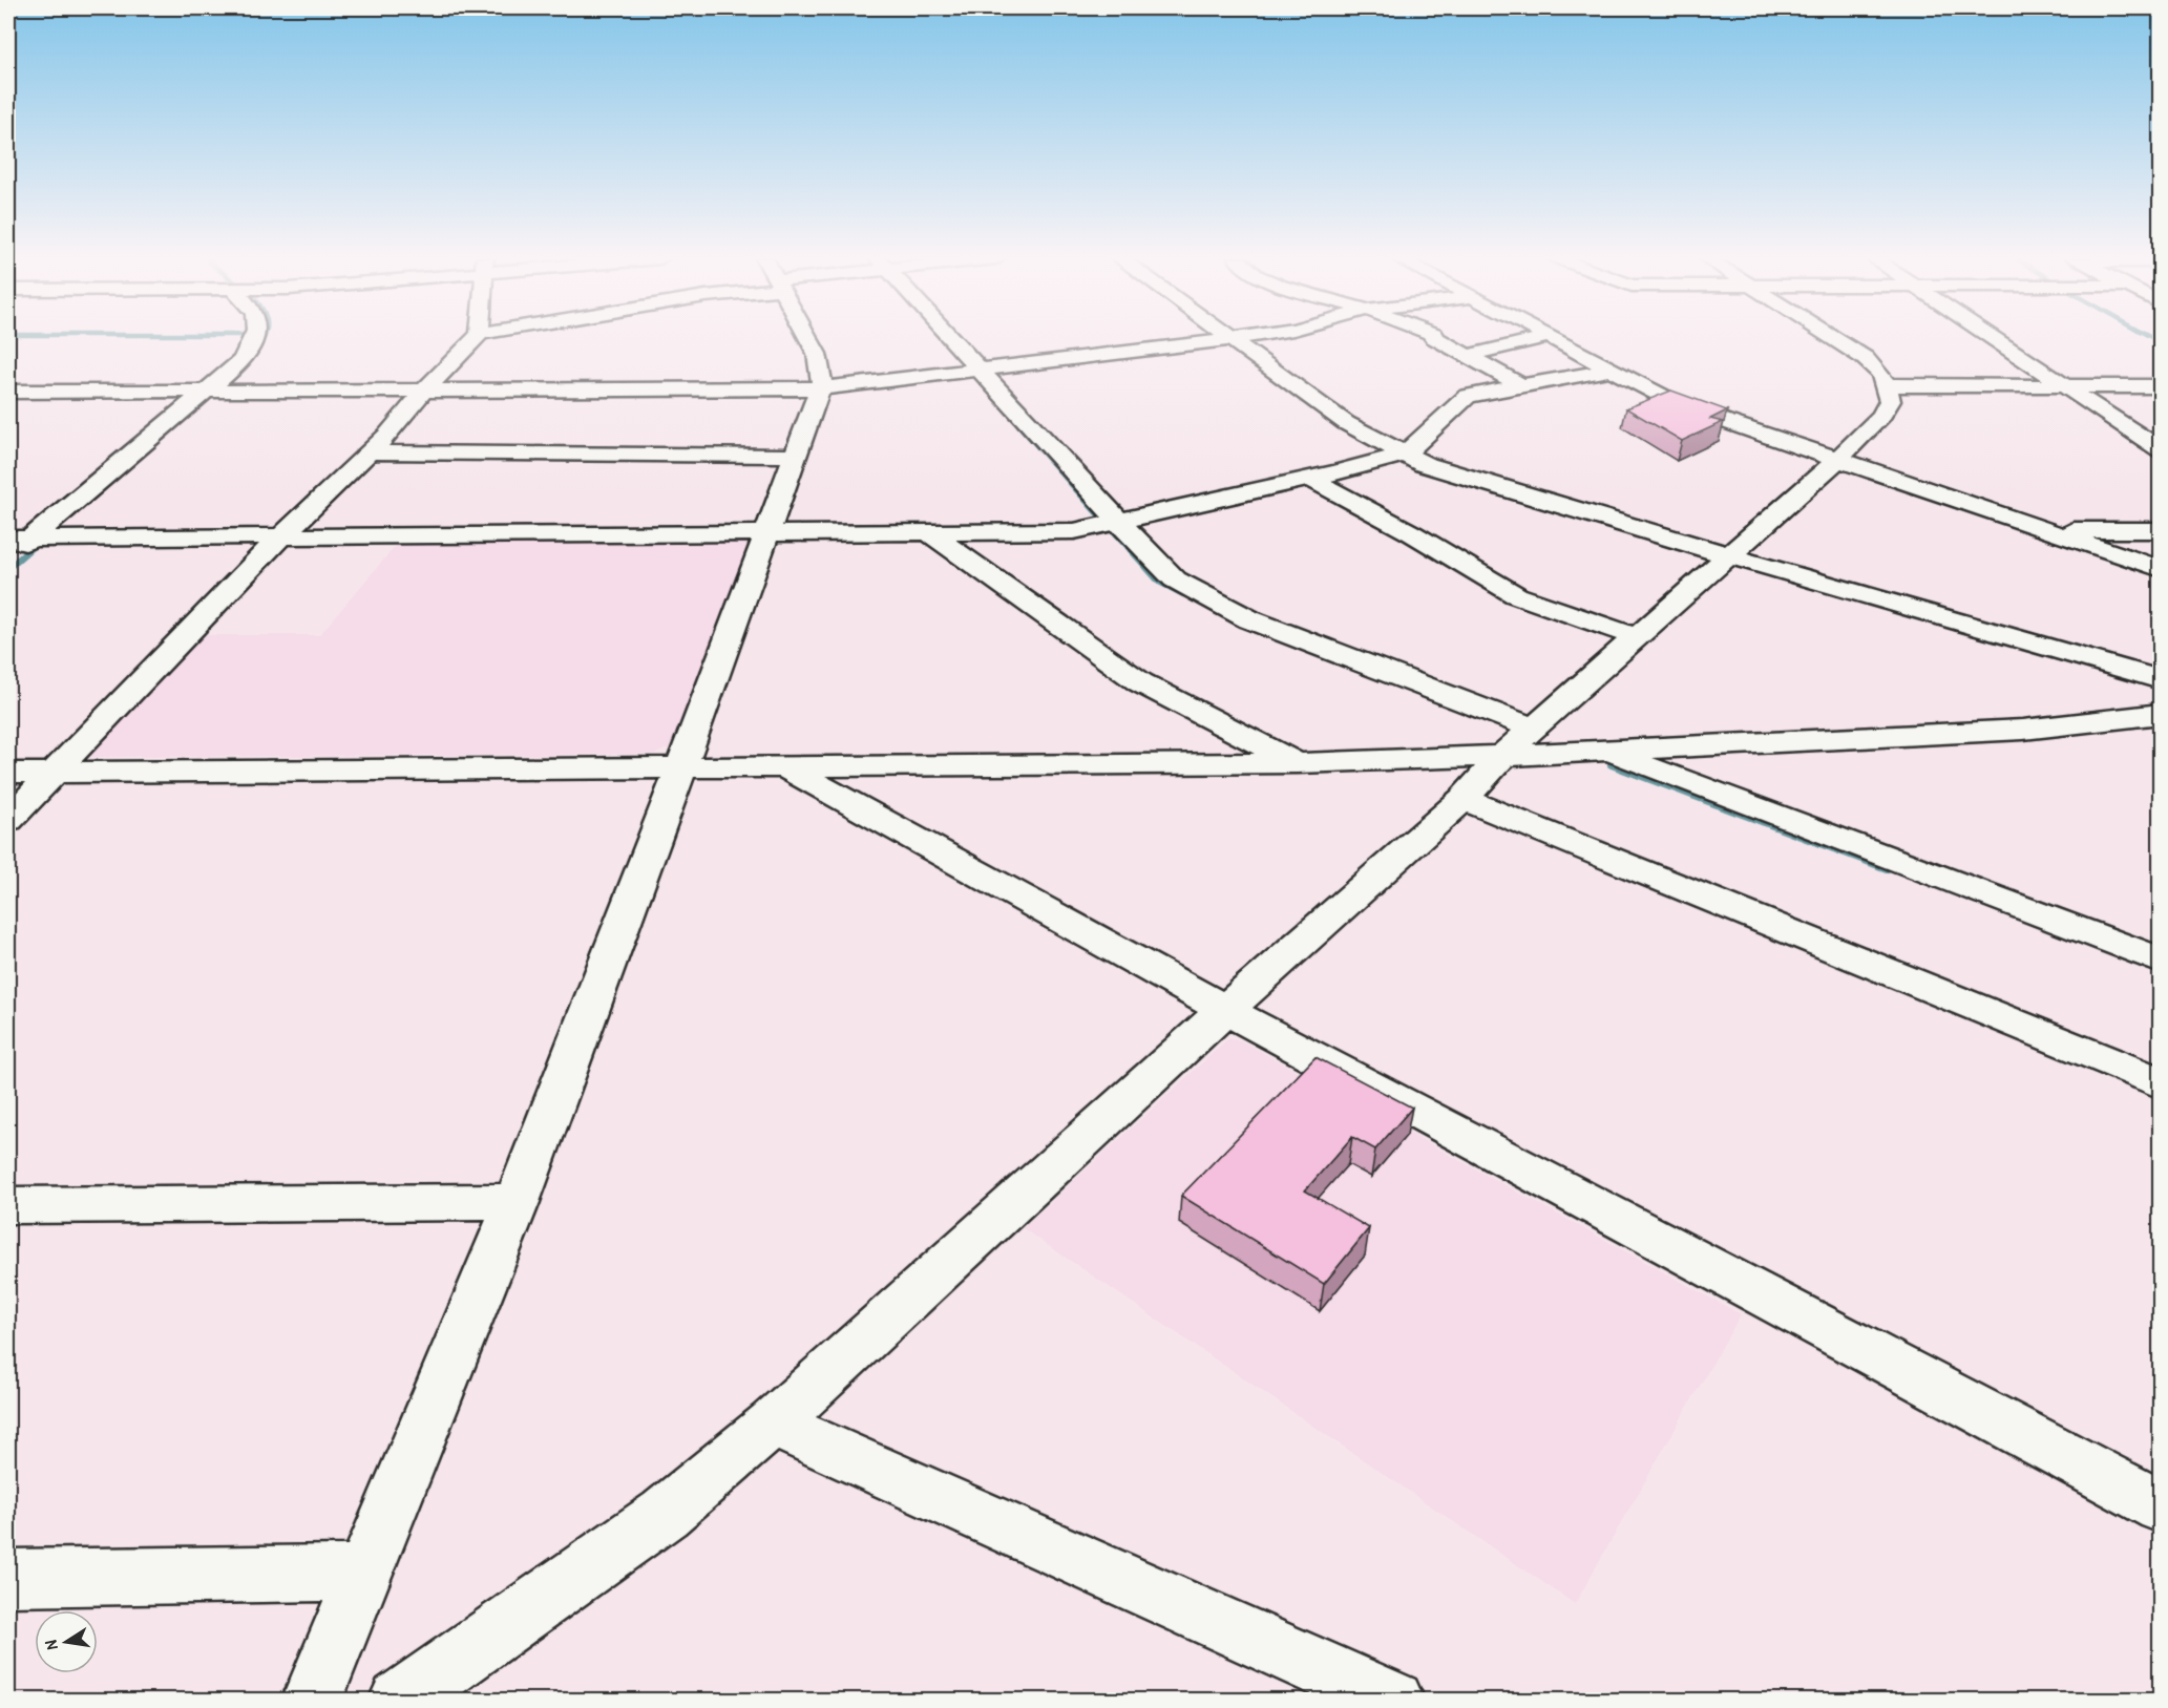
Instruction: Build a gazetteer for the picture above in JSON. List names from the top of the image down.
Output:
{
  "north": "left"
}
